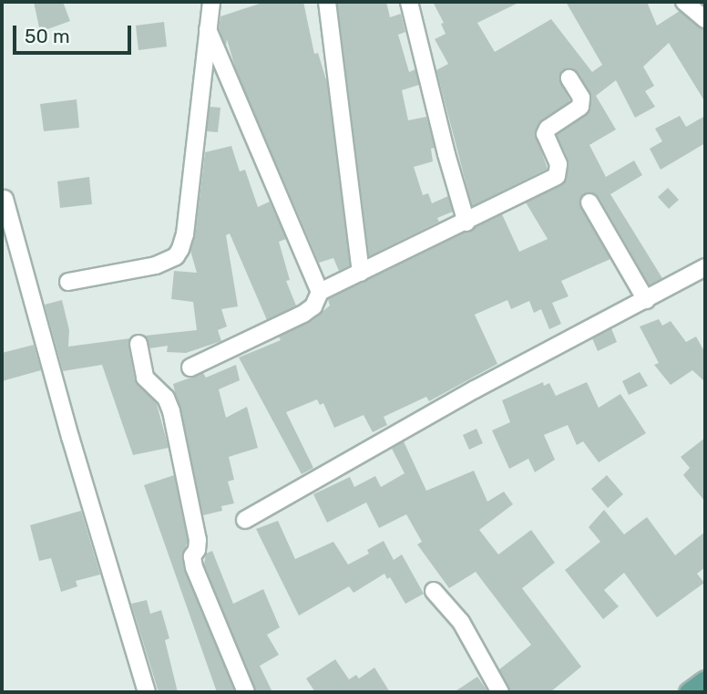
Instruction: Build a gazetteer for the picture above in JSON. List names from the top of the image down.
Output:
{
  "scale_bar": "50 m"
}
